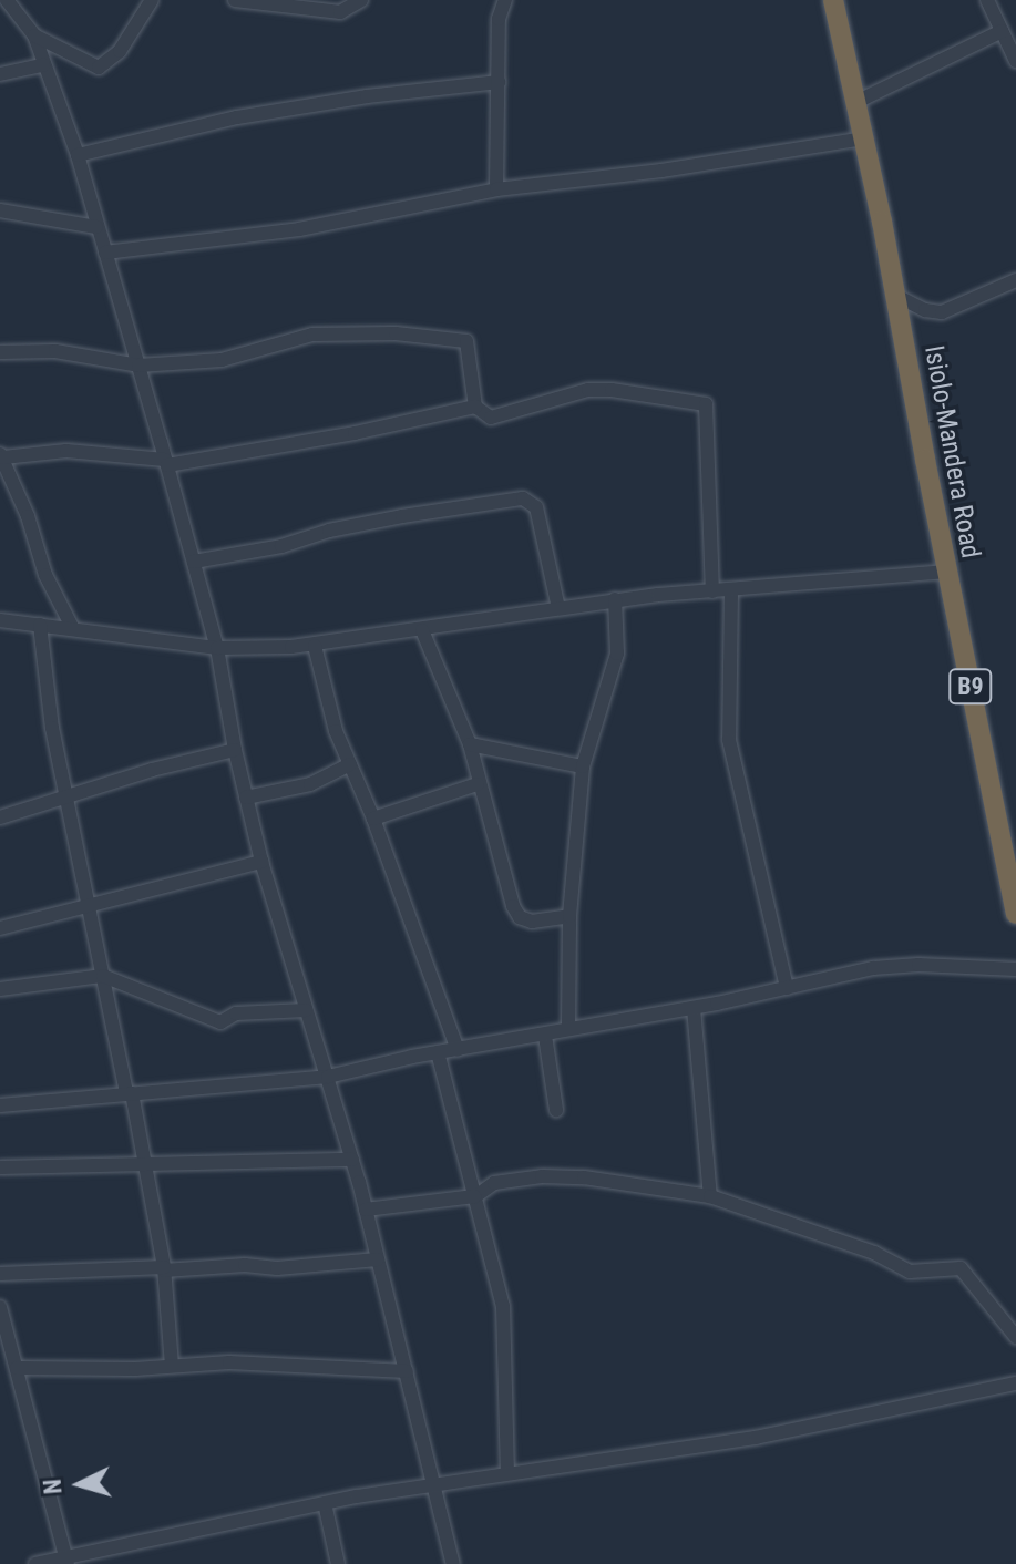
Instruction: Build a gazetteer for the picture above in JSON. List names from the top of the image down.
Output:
{
  "streets": {
    "highway": ["Isiolo-Mandera Road", "B9"]
  },
  "north": "left"
}
